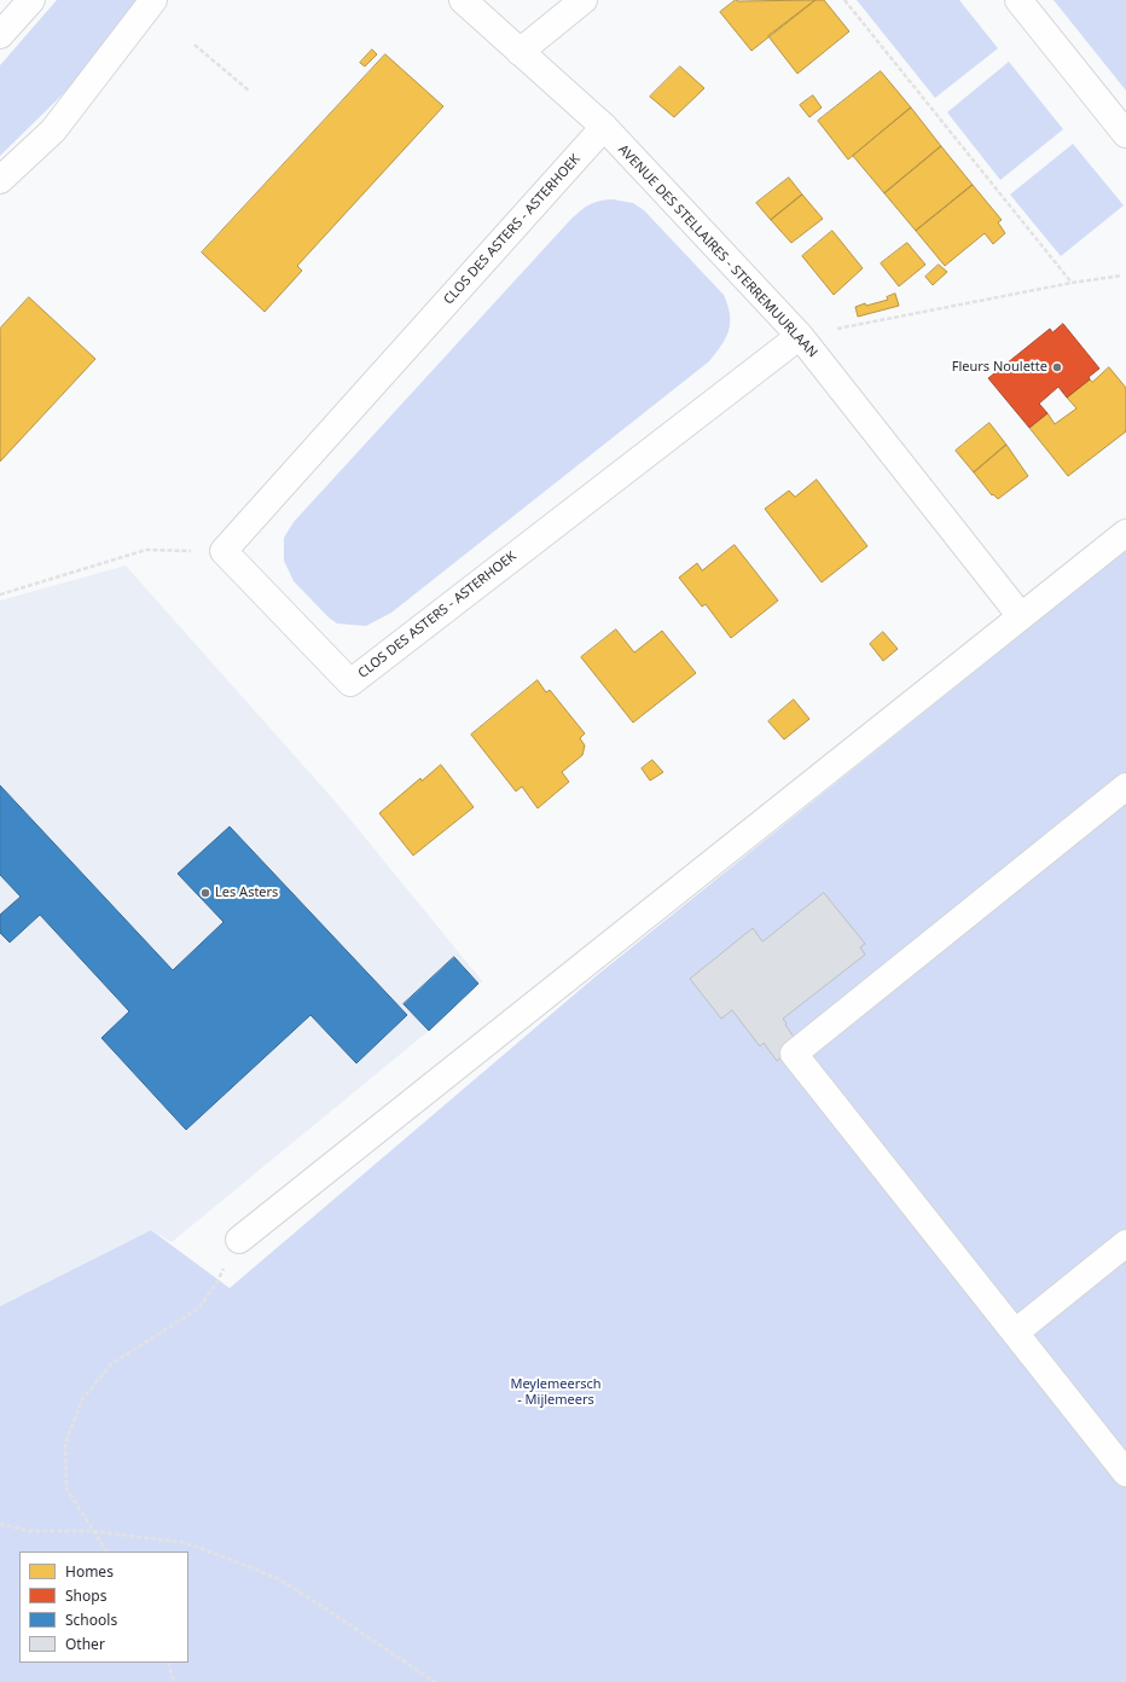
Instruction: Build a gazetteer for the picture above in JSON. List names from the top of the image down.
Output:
{
  "streets": {
    "street": ["CLOS DES ASTERS - ASTERHOEK", "AVENUE DES STELLAIRES - STERREMUURLAAN"]
  },
  "crossings": [
    ["CLOS DES ASTERS - ASTERHOEK", "AVENUE DES STELLAIRES - STERREMUURLAAN"]
  ],
  "parks": ["Meylemeersch - Mijlemeers"],
  "places": ["Fleurs Noulette", "Les Asters"],
  "legend": [
    "Homes",
    "Shops",
    "Schools",
    "Other"
  ]
}
